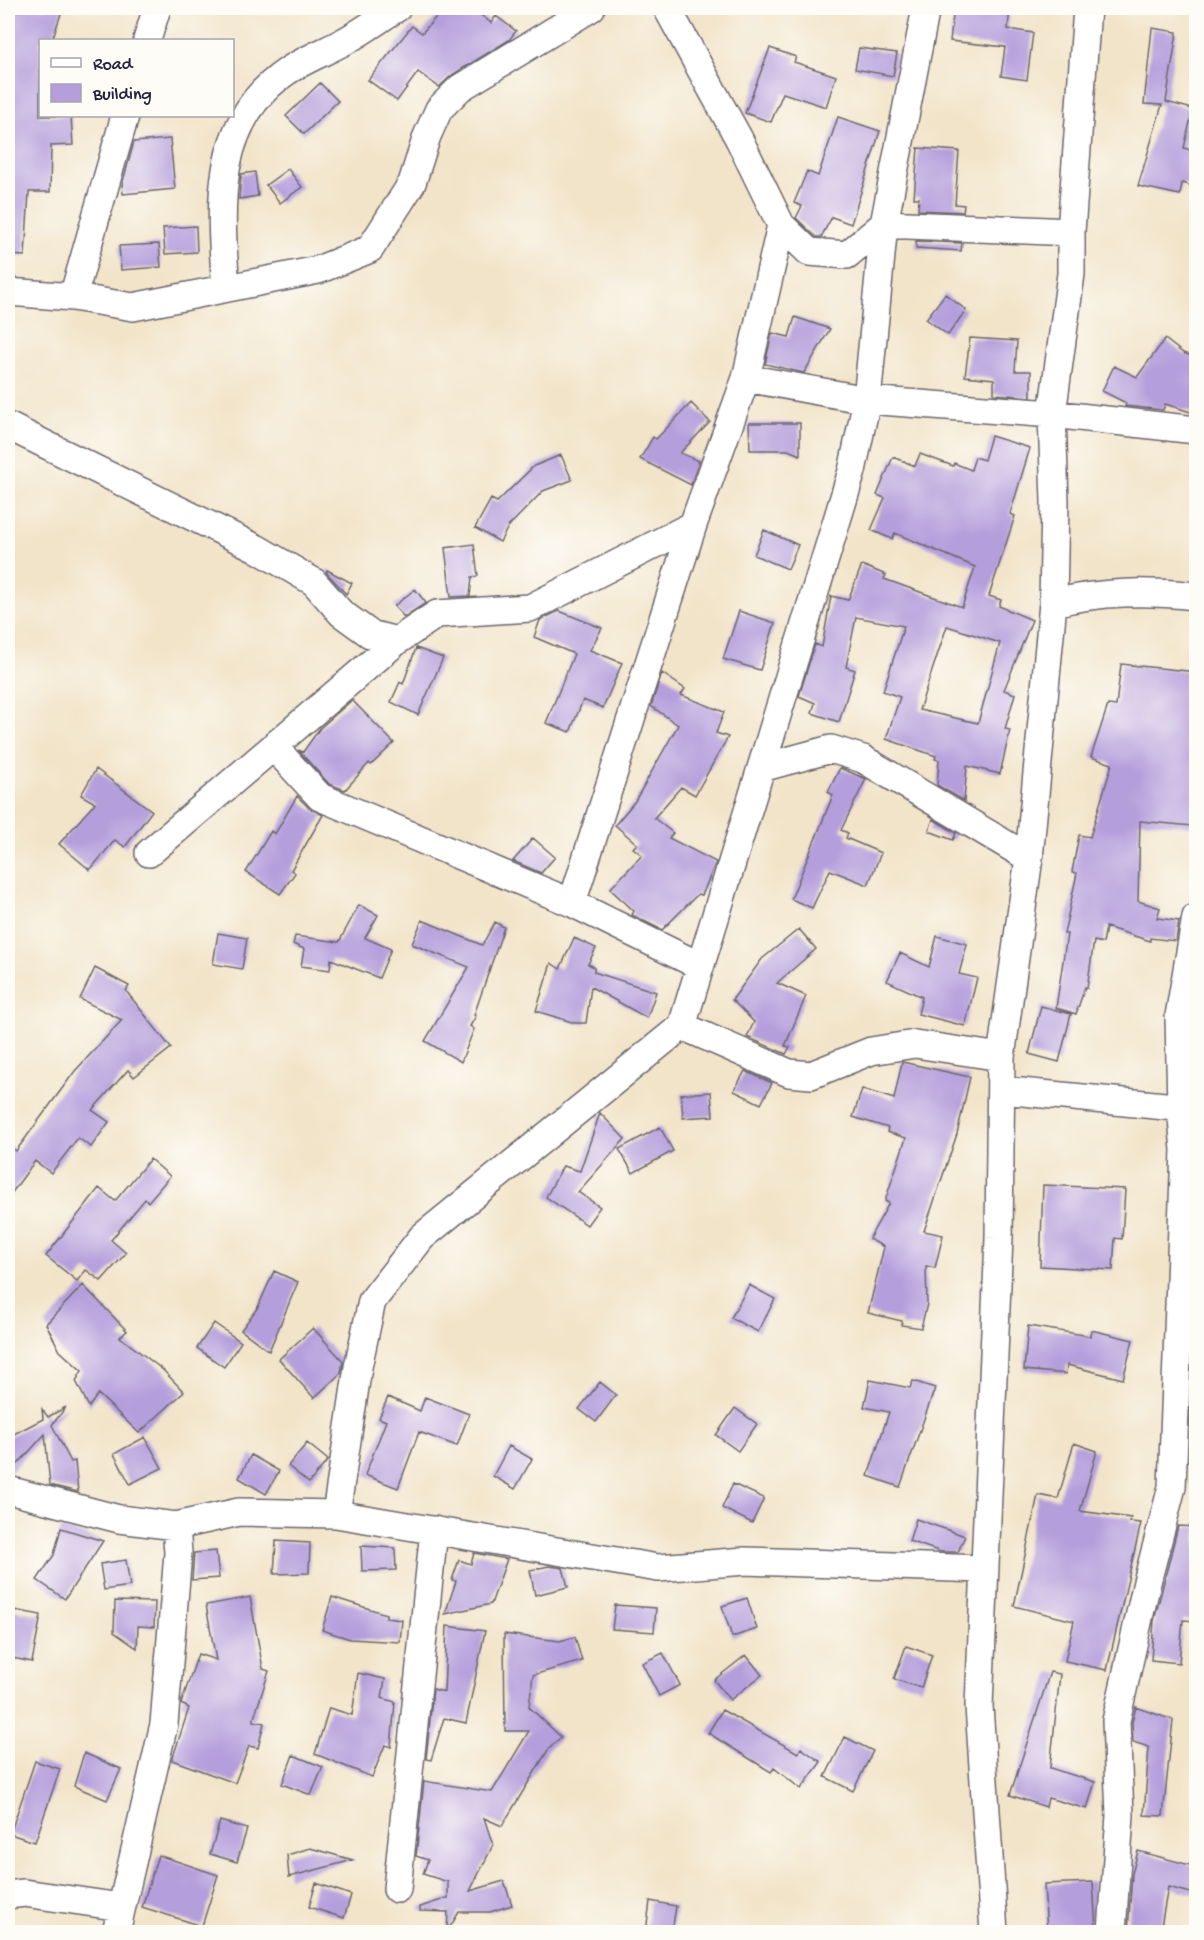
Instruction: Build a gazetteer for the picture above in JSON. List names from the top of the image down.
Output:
{
  "legend": ["Road", "Building"]
}
